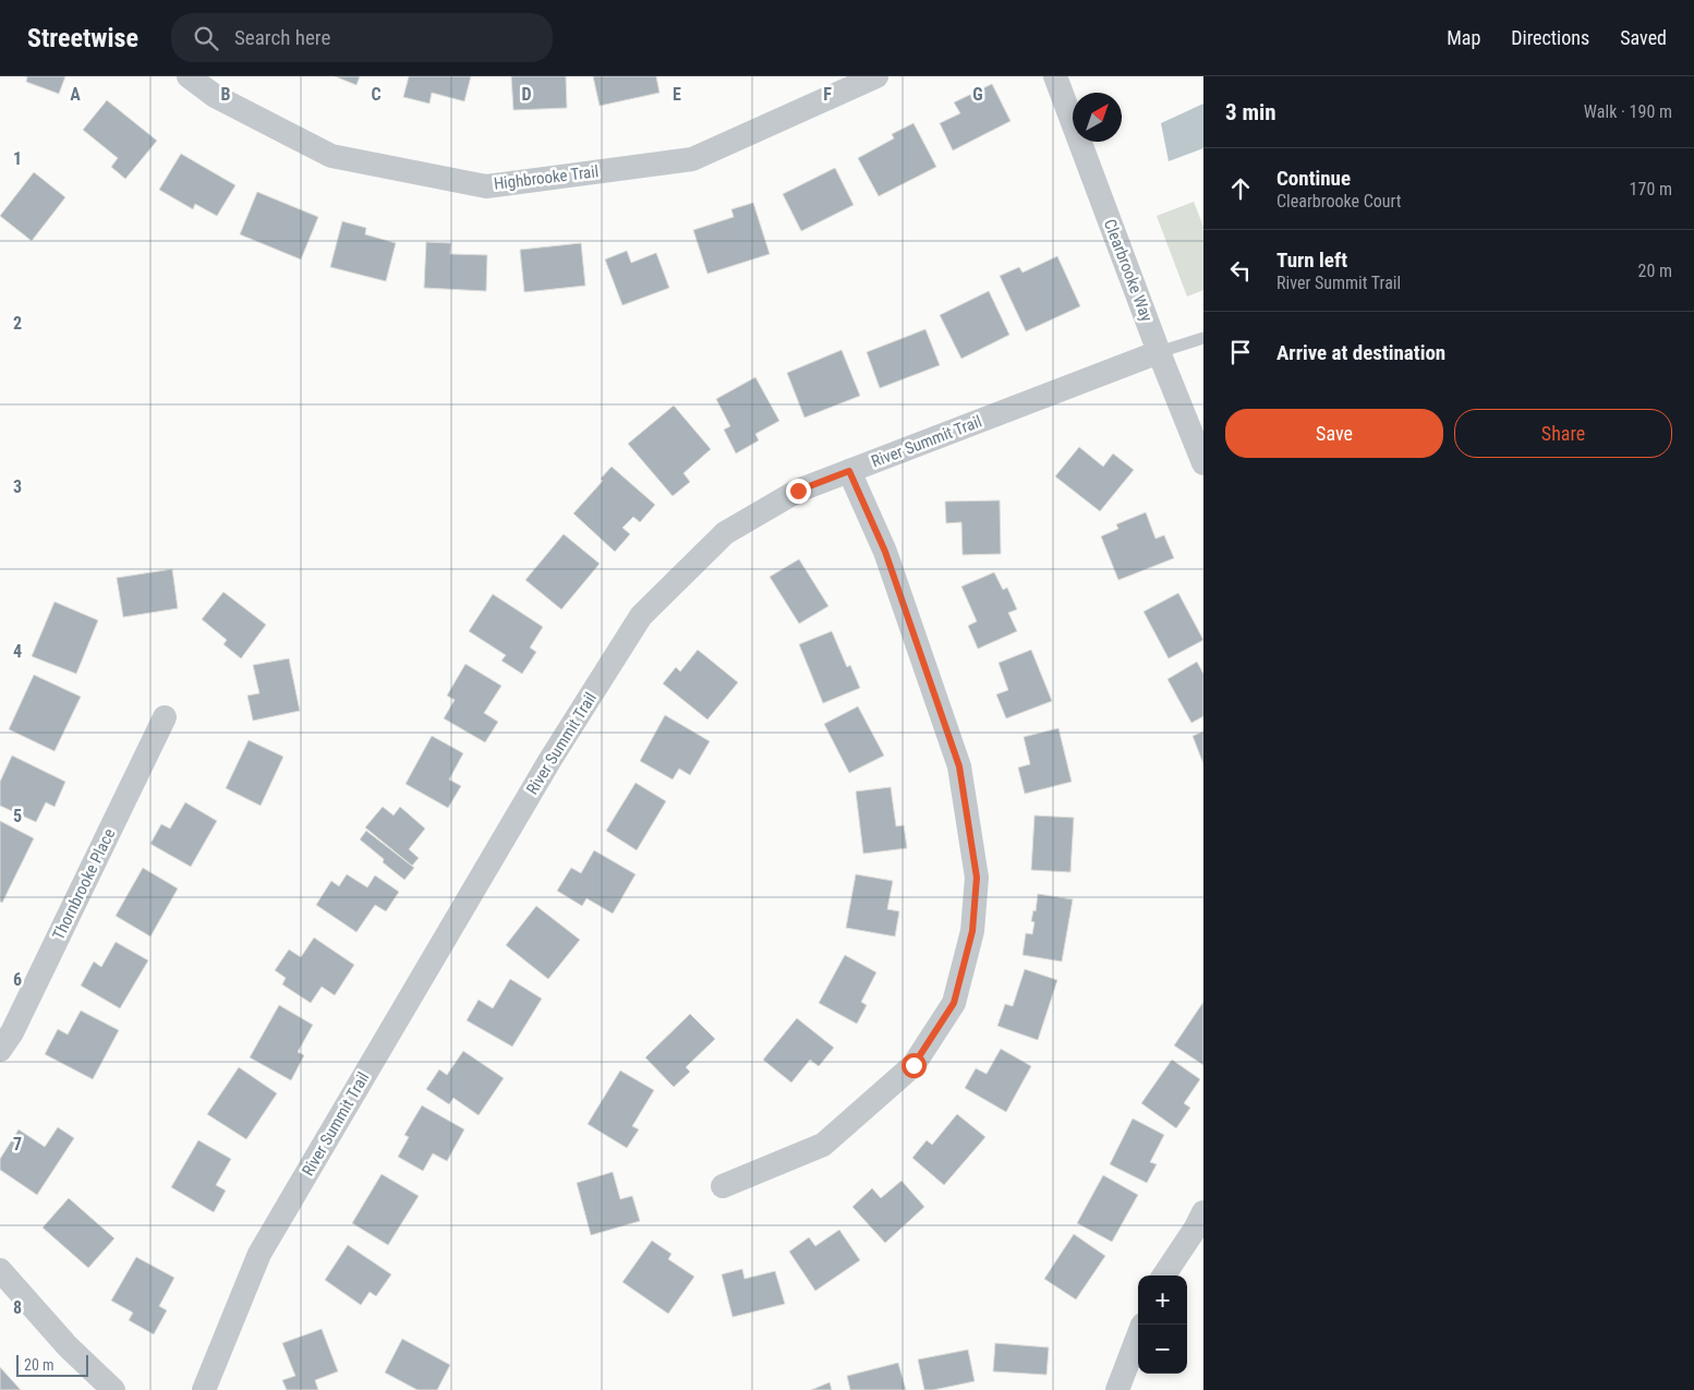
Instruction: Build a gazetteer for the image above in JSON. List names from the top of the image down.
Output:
{
  "streets": {
    "street": [
      "Highbrooke Trail",
      "Clearbrooke Way",
      "River Summit Trail",
      "Thornbrooke Place"
    ]
  },
  "crossings": [
    ["Clearbrooke Way", "River Summit Trail"]
  ],
  "scale_bar": "20 m",
  "north": "top right",
  "page": {
    "header": "Streetwise",
    "search": "Search here",
    "nav": ["Map", "Directions", "Saved"],
    "heading": ["3 min", "Walk · 190 m"],
    "list": [
      ["Continue", "Clearbrooke Court", "170 m"],
      ["Turn left", "River Summit Trail", "20 m"],
      "Arrive at destination"
    ],
    "buttons": ["Save", "Share"],
    "map_buttons": ["+", "−"],
    "scale": "20 m"
  },
  "grid": {
    "columns": [
      "A",
      "B",
      "C",
      "D",
      "E",
      "F",
      "G"
    ],
    "rows": [
      "1",
      "2",
      "3",
      "4",
      "5",
      "6",
      "7",
      "8"
    ]
  }
}
